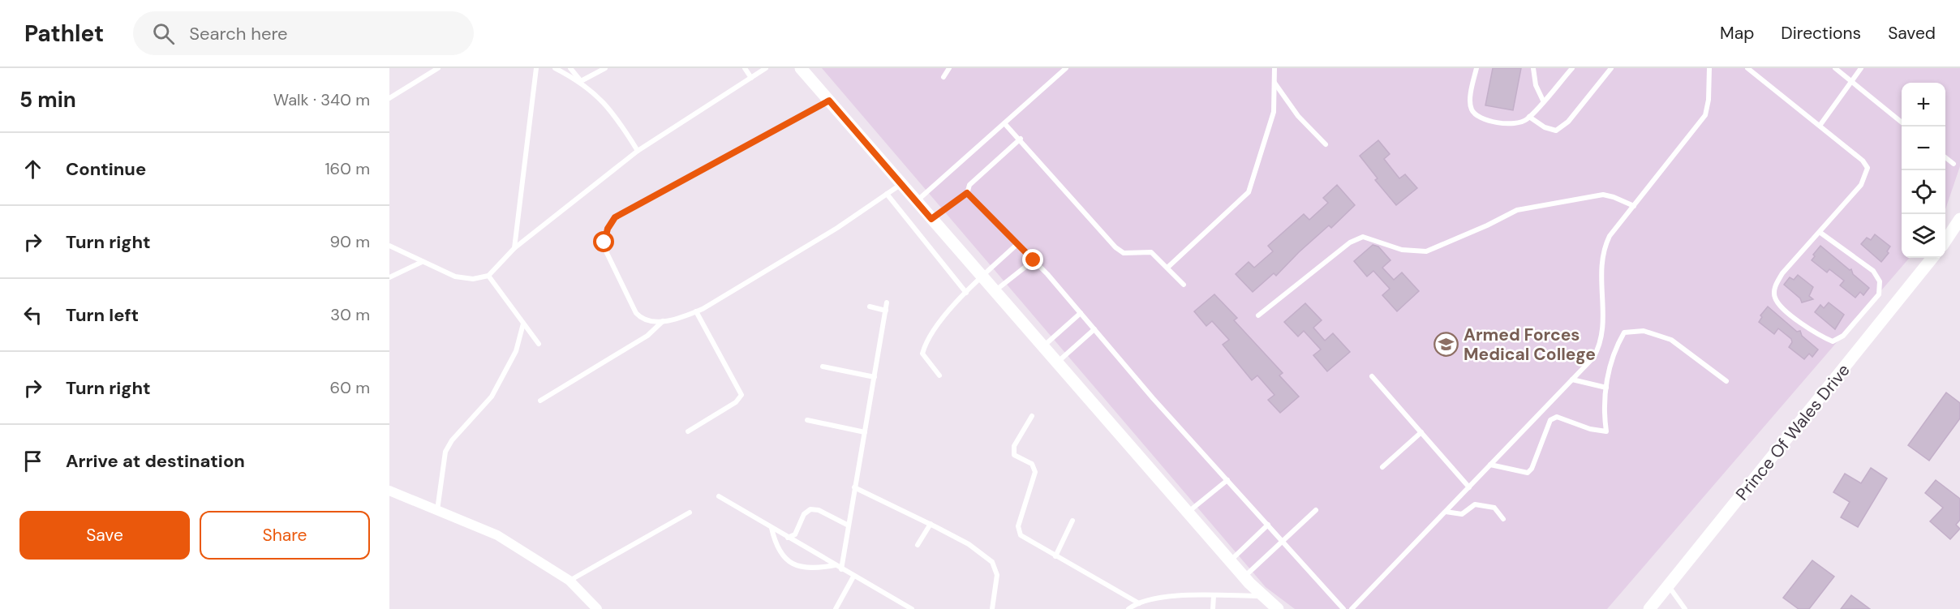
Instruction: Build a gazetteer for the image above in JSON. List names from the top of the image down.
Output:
{
  "streets": {
    "street": ["Prince Of Wales Drive"]
  },
  "places": {
    "school or university": ["Armed Forces Medical College"]
  },
  "page": {
    "header": "Pathlet",
    "search": "Search here",
    "nav": ["Map", "Directions", "Saved"],
    "heading": ["5 min", "Walk · 340 m"],
    "map_buttons": ["+", "−"],
    "list": [
      ["Continue", "160 m"],
      ["Turn right", "90 m"],
      ["Turn left", "30 m"],
      ["Turn right", "60 m"],
      "Arrive at destination"
    ],
    "buttons": ["Save", "Share"]
  }
}
